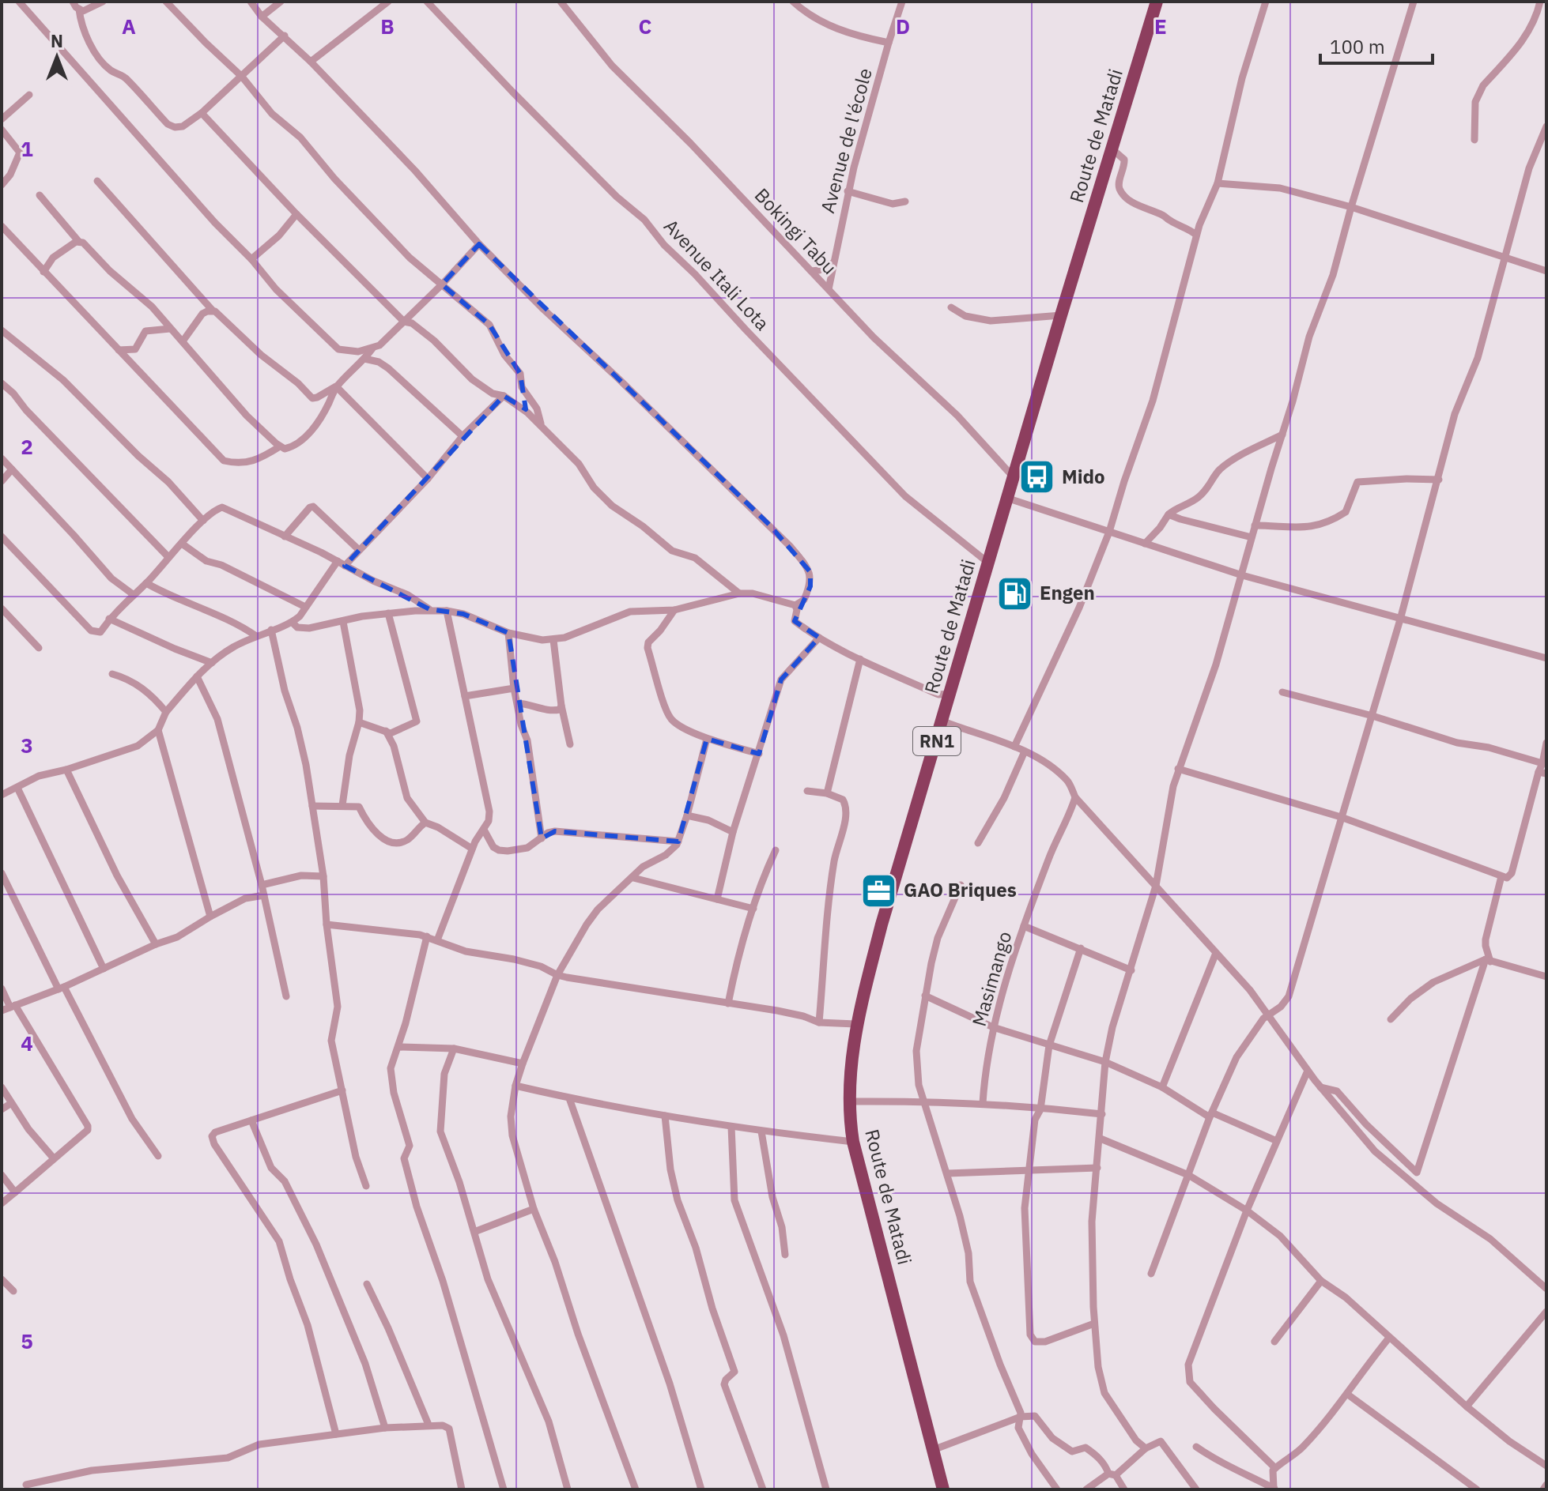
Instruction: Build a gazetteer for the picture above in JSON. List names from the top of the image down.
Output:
{
  "streets": {
    "highway": ["Route de Matadi", "RN1"],
    "street": [
      "Avenue de l'école",
      "Bokingi Tabu",
      "Avenue Itali Lota",
      "Masimango"
    ]
  },
  "crossings": [
    ["Route de Matadi", "Bokingi Tabu"],
    ["Route de Matadi", "Avenue Itali Lota"],
    ["Avenue de l'école", "Bokingi Tabu"]
  ],
  "places": {
    "bus stop": ["Mido"],
    "fuel station": ["Engen"],
    "office": ["GAO Briques"]
  },
  "scale_bar": "100 m",
  "north": "top",
  "grid": {
    "columns": [
      "A",
      "B",
      "C",
      "D",
      "E"
    ],
    "rows": [
      "1",
      "2",
      "3",
      "4",
      "5"
    ]
  }
}
